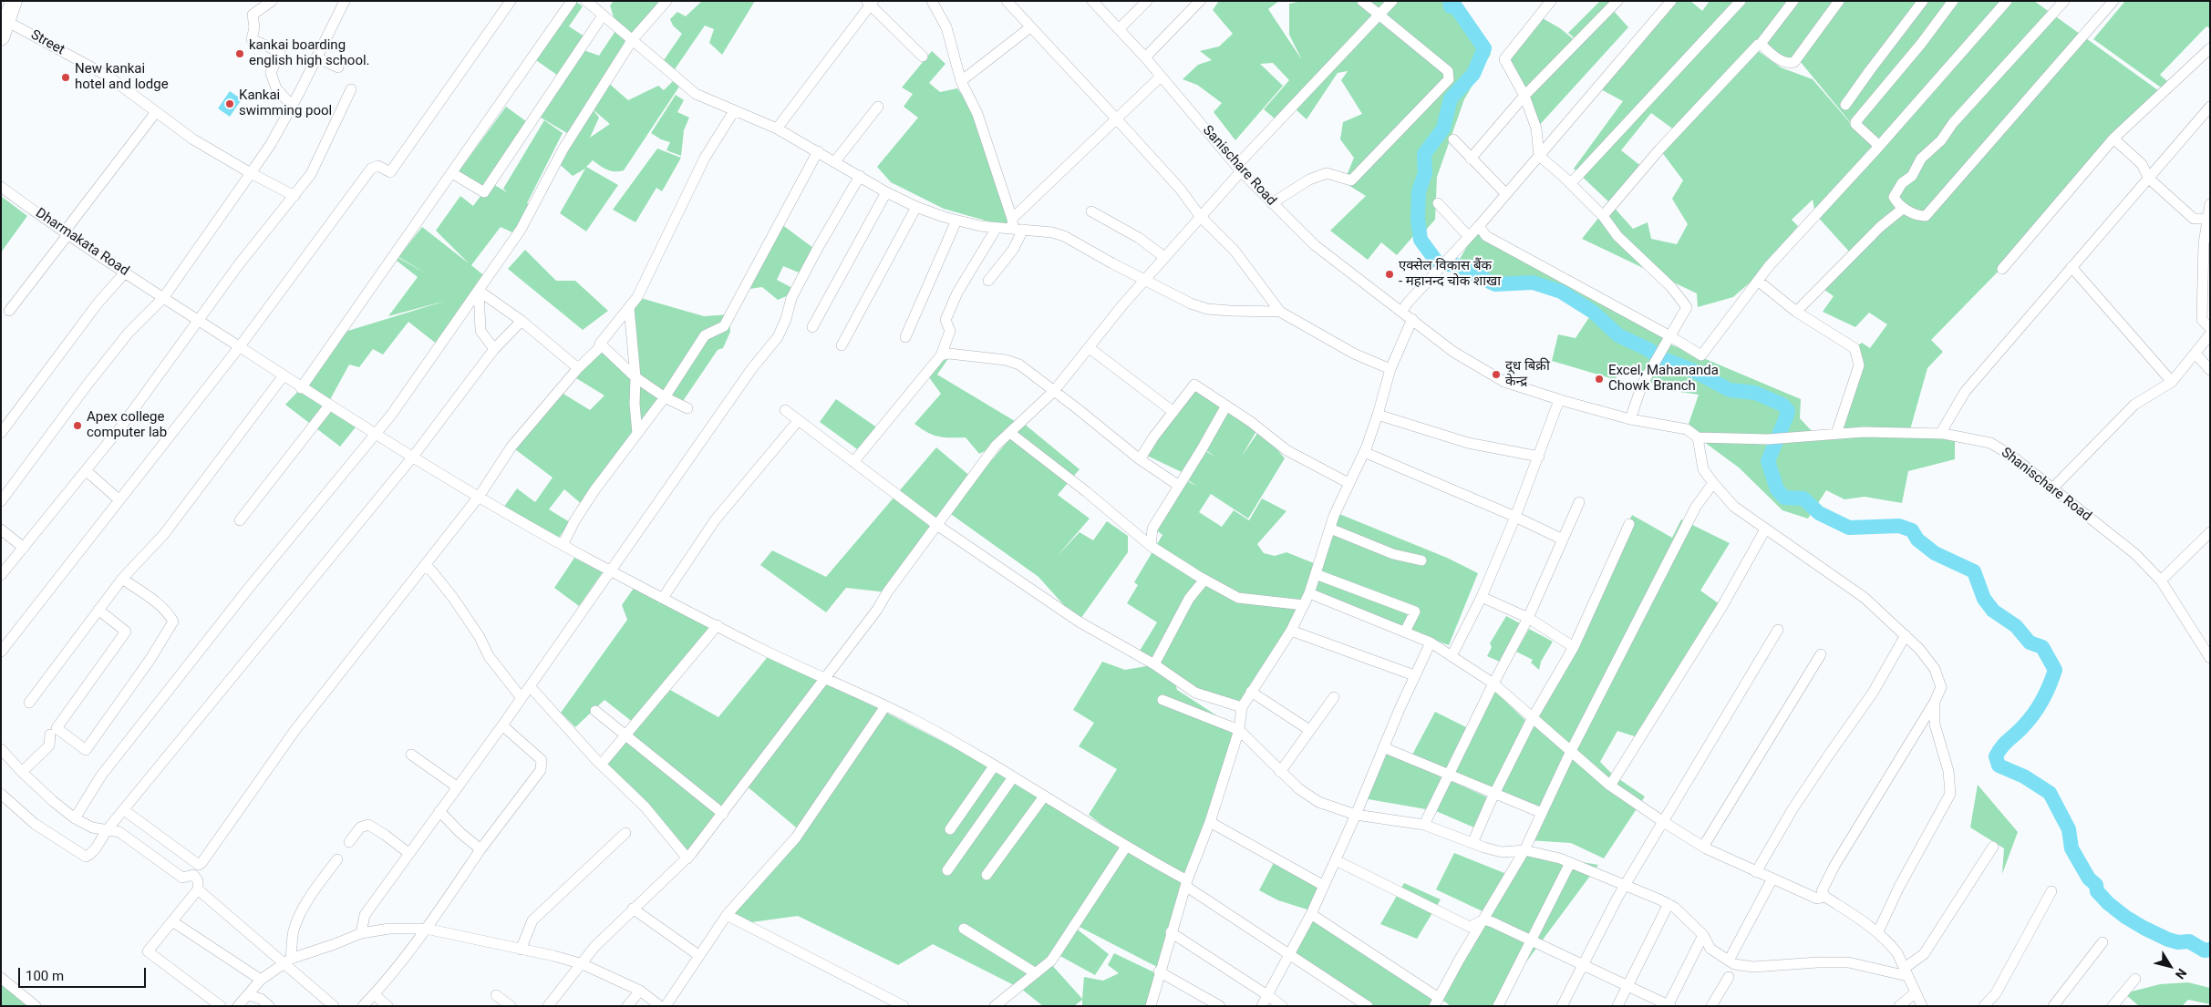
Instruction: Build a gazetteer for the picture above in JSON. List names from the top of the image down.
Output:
{
  "streets": {
    "street": [
      "Street",
      "Sanischare Road",
      "Dharmakata Road",
      "Shanischare Road"
    ]
  },
  "crossings": [
    ["Sanischare Road", "Shanischare Road"]
  ],
  "places": [
    "kankai boarding english high school.",
    "New kankai hotel and lodge",
    "Kankai swimming pool",
    "एक्सेल विकास बैंक - महानन्द चोक शाखा",
    "दूध बिक्री केन्द्र",
    "Excel, Mahananda Chowk Branch",
    "Apex college computer lab"
  ],
  "scale_bar": "100 m",
  "north": "bottom right"
}
